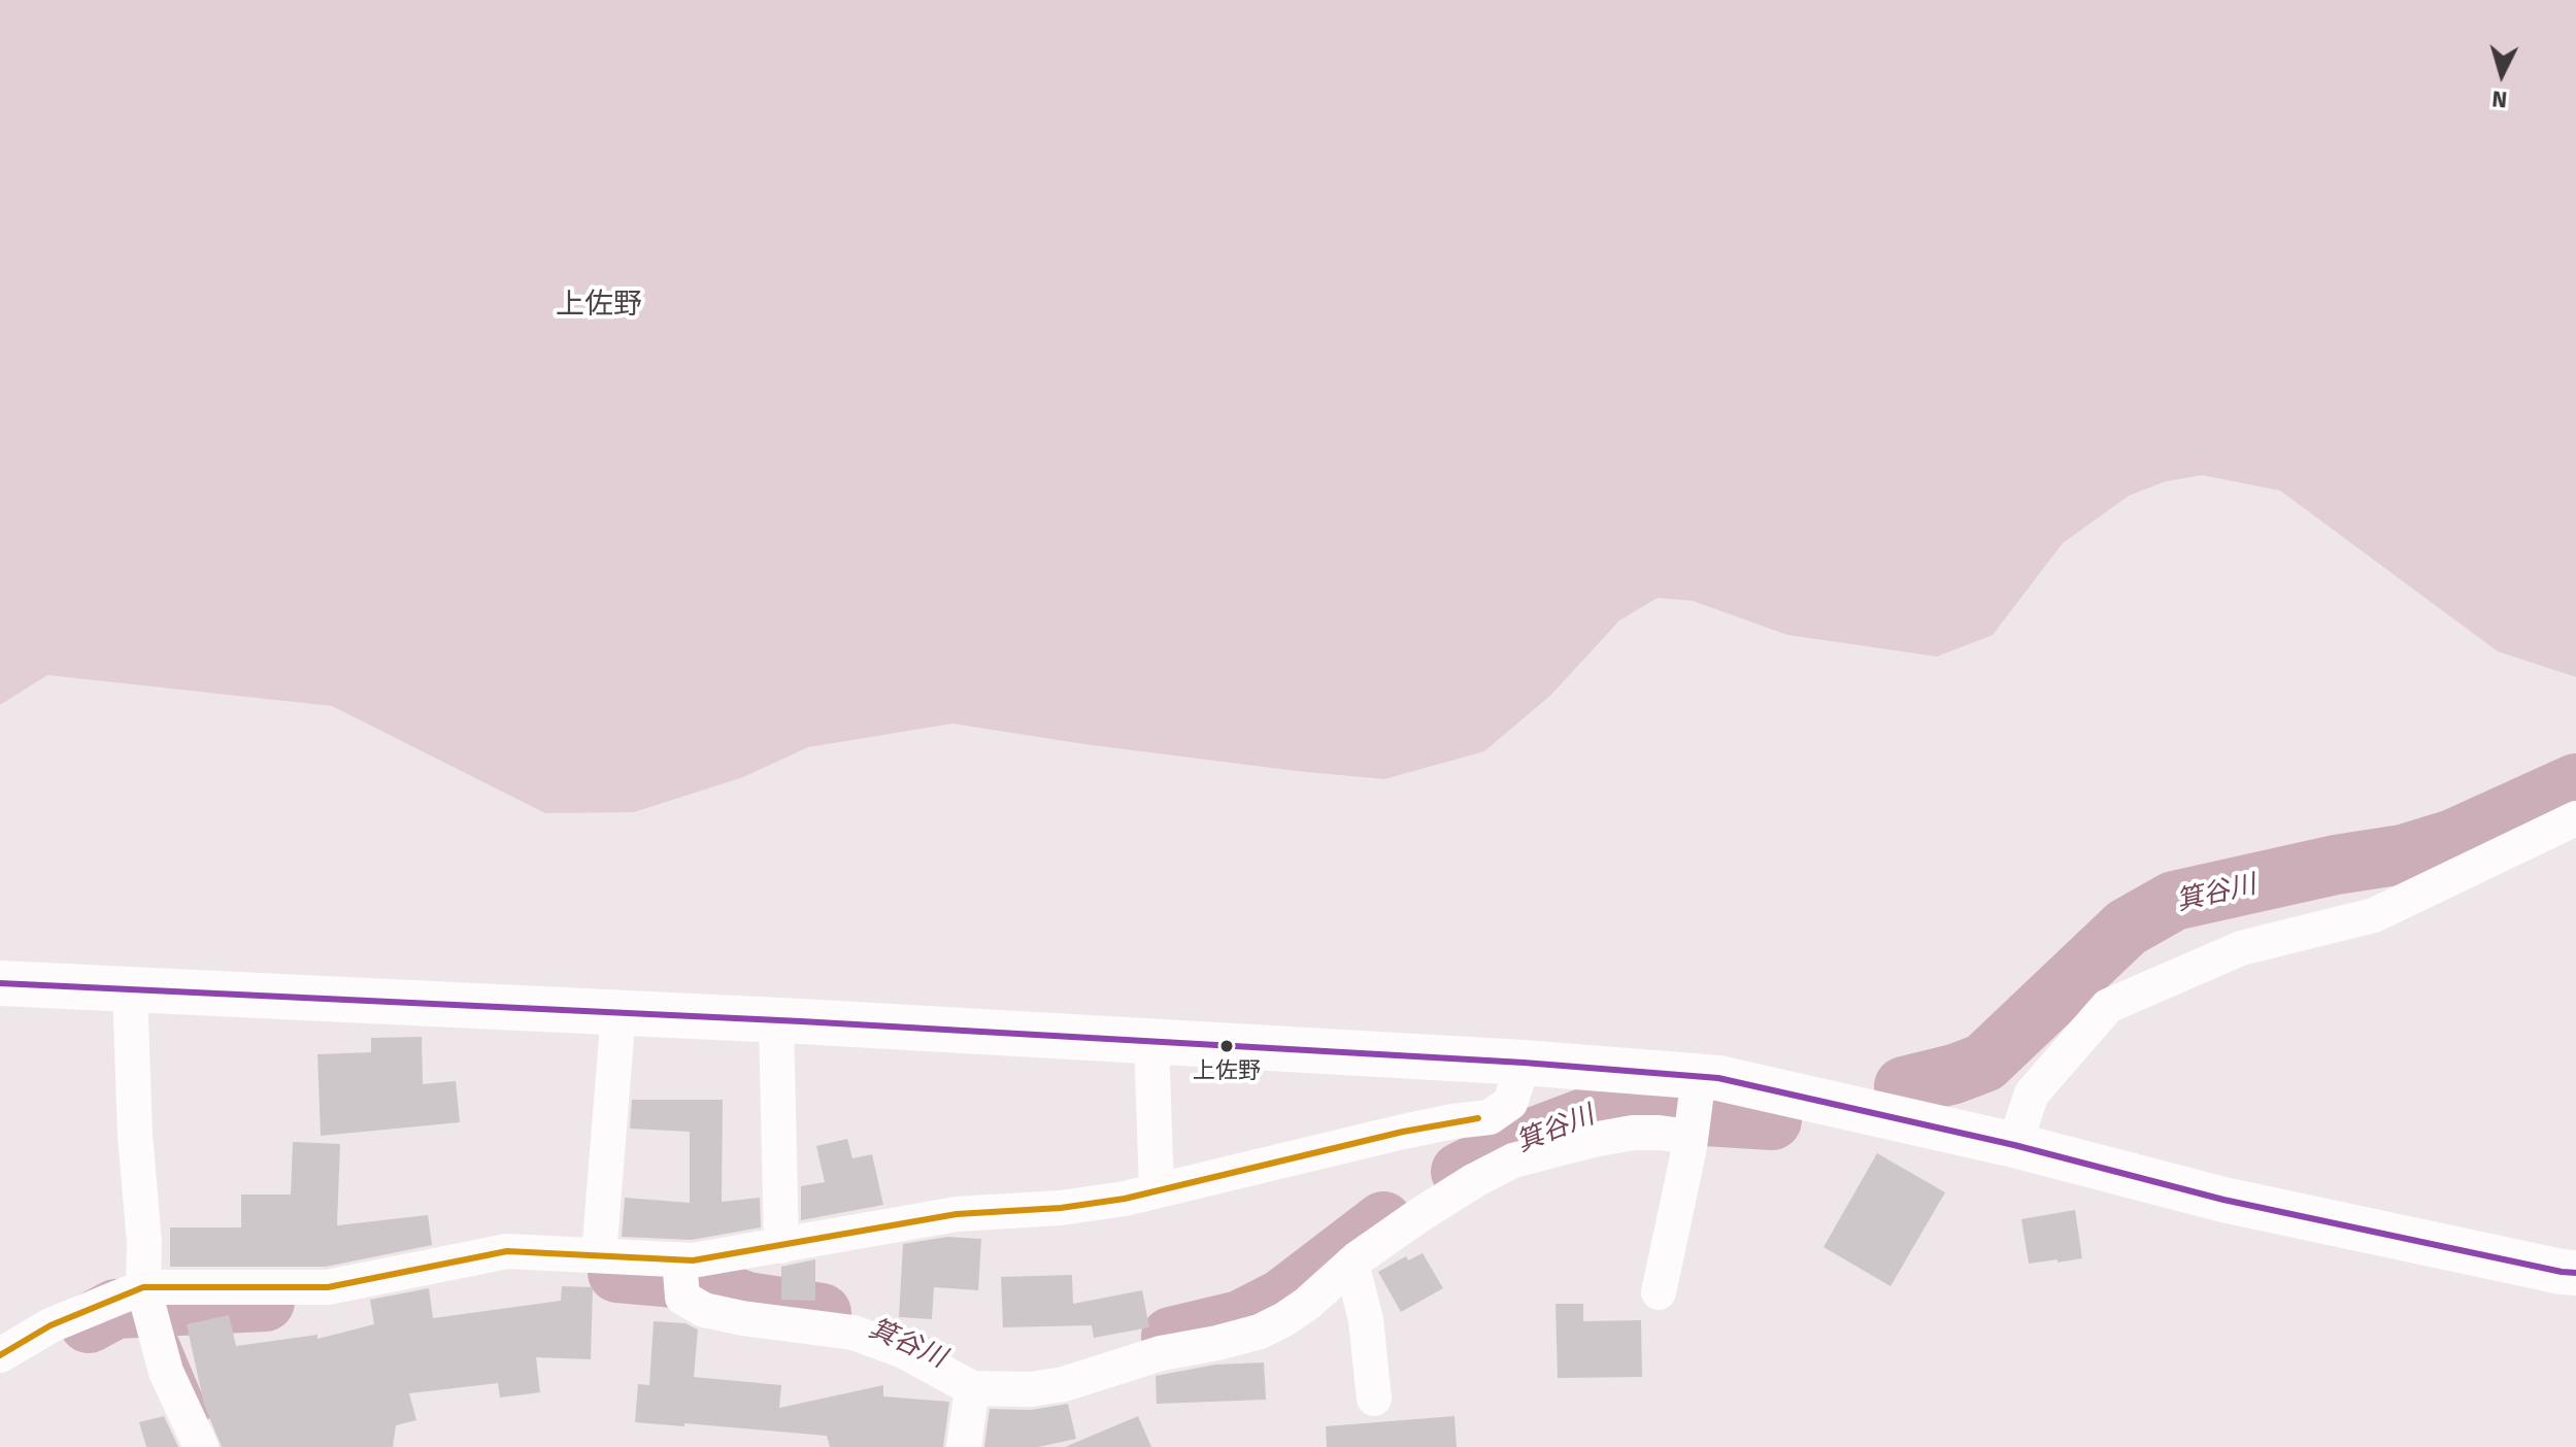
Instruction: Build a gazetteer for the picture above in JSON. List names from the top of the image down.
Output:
{
  "districts": ["上佐野"],
  "water": ["箕谷川"],
  "places": ["上佐野"],
  "north": "bottom"
}
